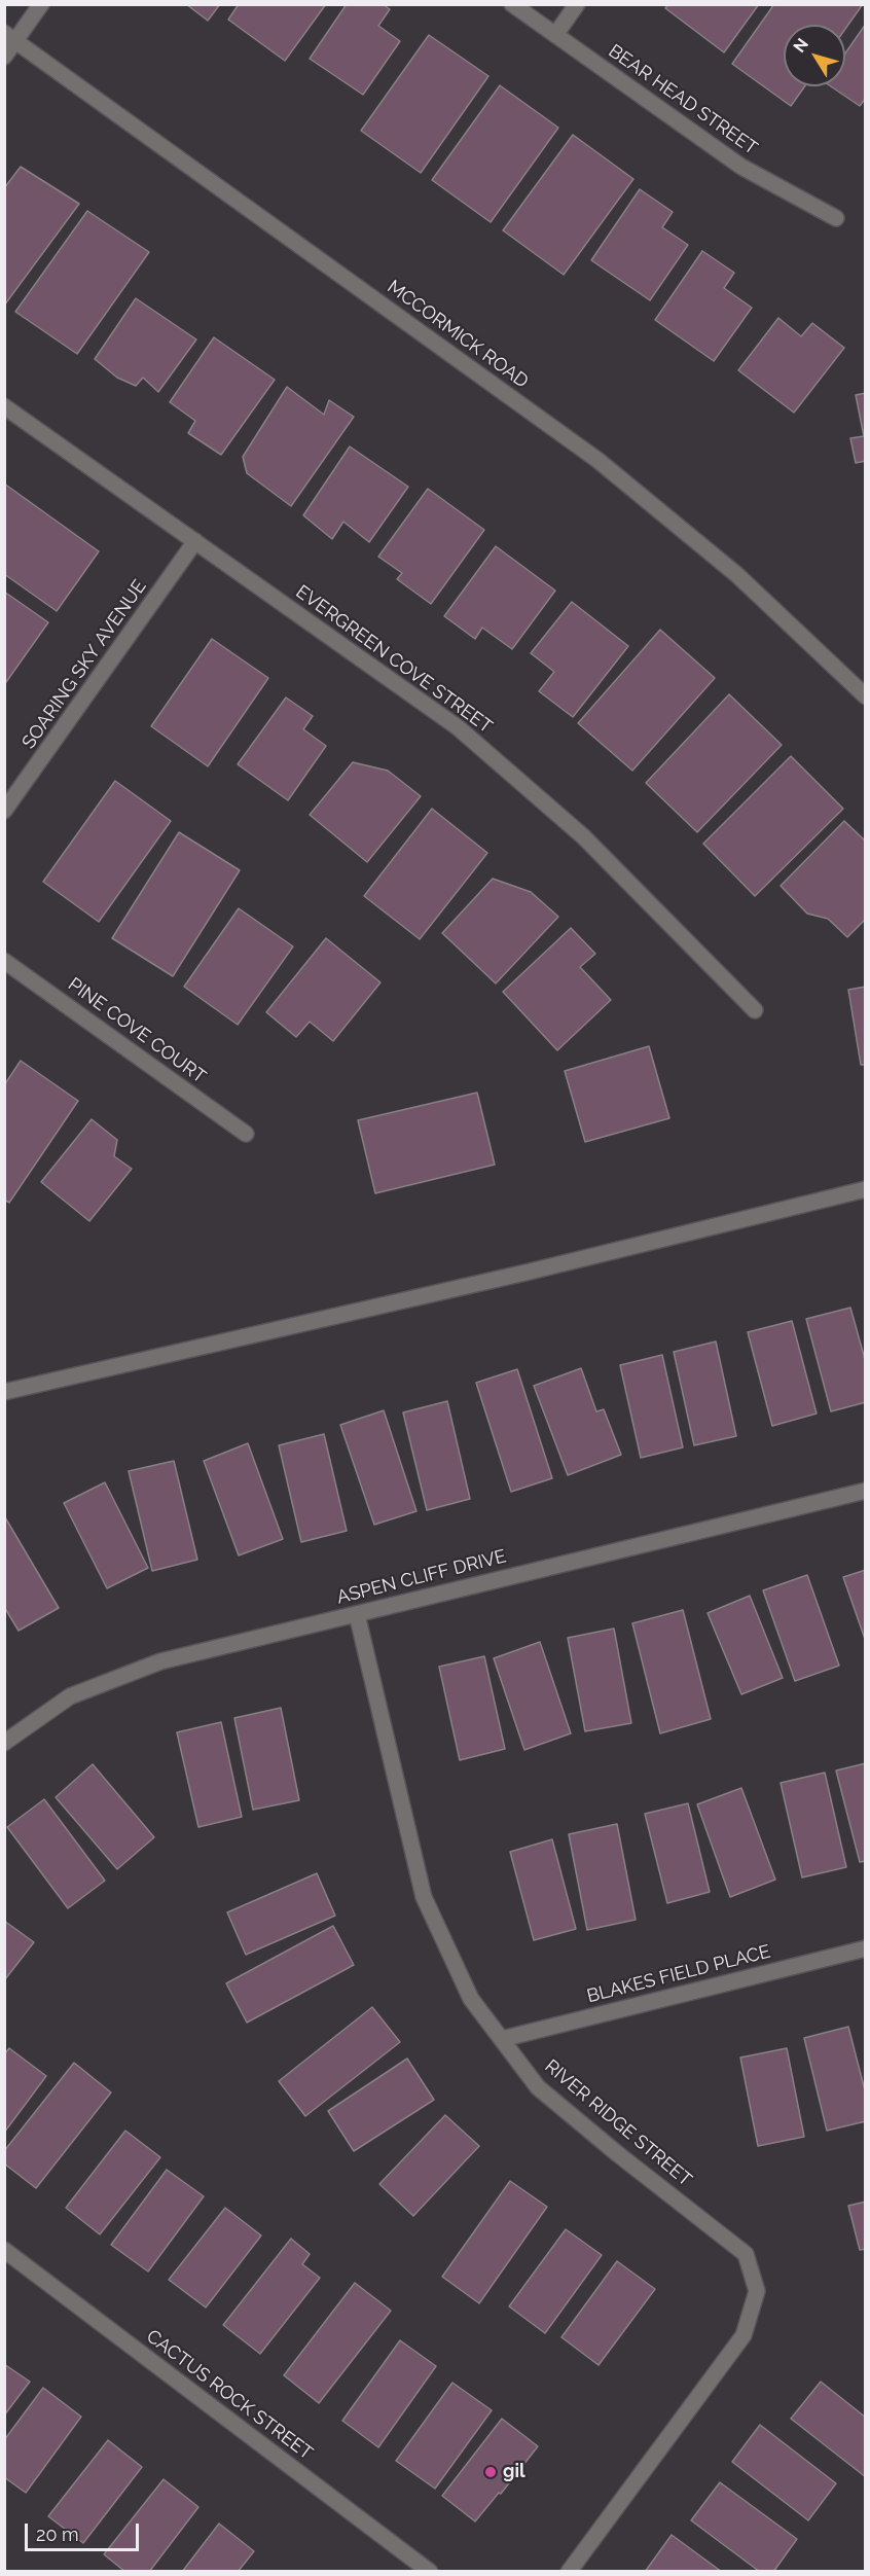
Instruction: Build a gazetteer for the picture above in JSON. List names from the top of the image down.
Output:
{
  "streets": {
    "street": [
      "BEAR HEAD STREET",
      "MCCORMICK ROAD",
      "EVERGREEN COVE STREET",
      "SOARING SKY AVENUE",
      "PINE COVE COURT",
      "ASPEN CLIFF DRIVE",
      "BLAKES FIELD PLACE",
      "RIVER RIDGE STREET",
      "CACTUS ROCK STREET"
    ]
  },
  "crossings": [
    ["EVERGREEN COVE STREET", "SOARING SKY AVENUE"],
    ["ASPEN CLIFF DRIVE", "RIVER RIDGE STREET"],
    ["BLAKES FIELD PLACE", "RIVER RIDGE STREET"]
  ],
  "places": ["gil"],
  "scale_bar": "20 m",
  "north": "top left"
}
